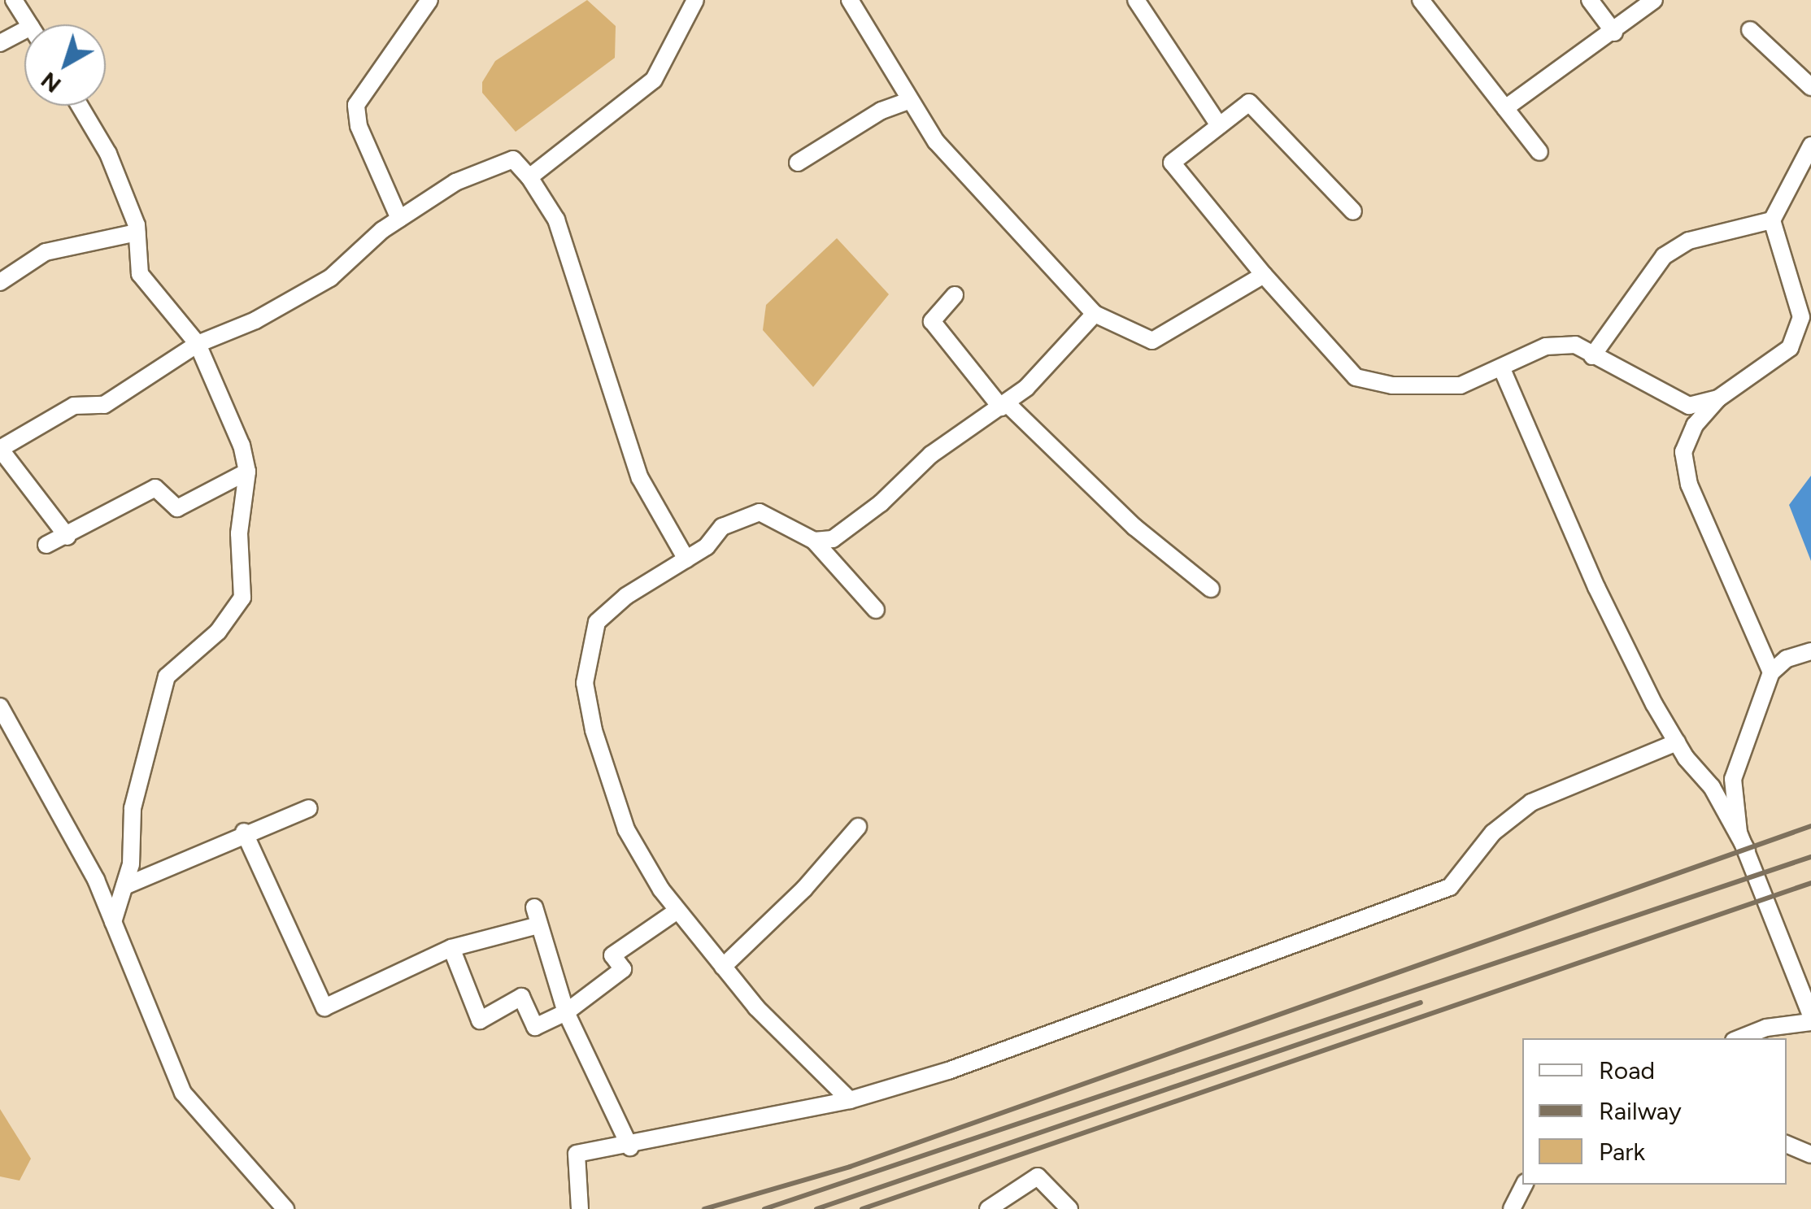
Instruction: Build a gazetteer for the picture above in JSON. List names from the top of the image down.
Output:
{
  "legend": ["Road", "Railway", "Park"],
  "north": "bottom left"
}
